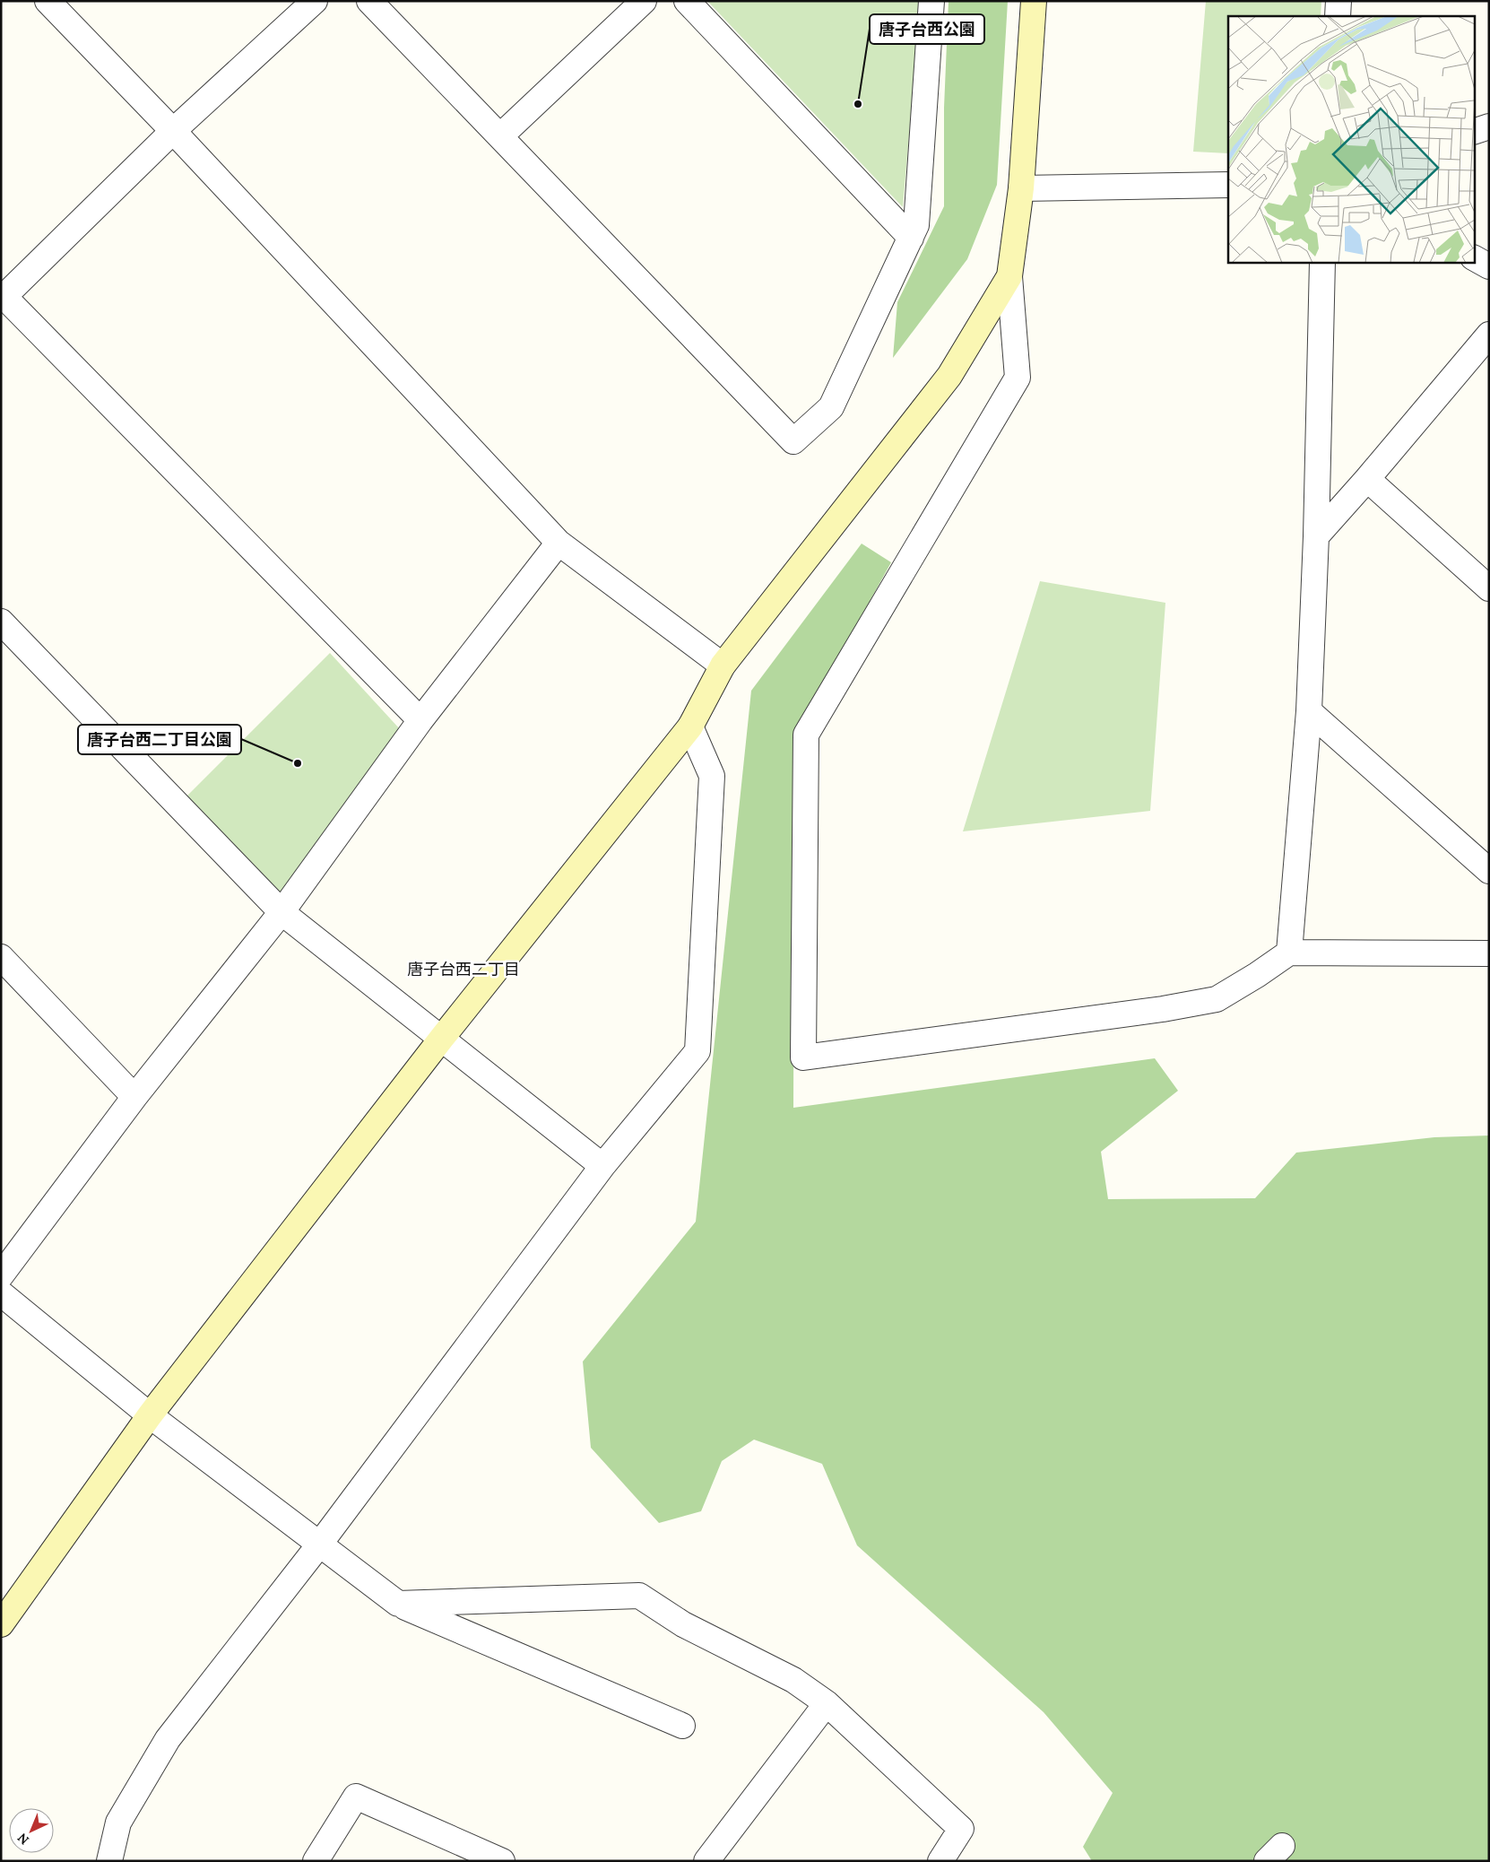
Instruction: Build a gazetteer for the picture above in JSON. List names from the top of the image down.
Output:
{
  "districts": ["唐子台西二丁目"],
  "places": ["唐子台西公園", "唐子台西二丁目公園"],
  "north": "bottom left"
}
